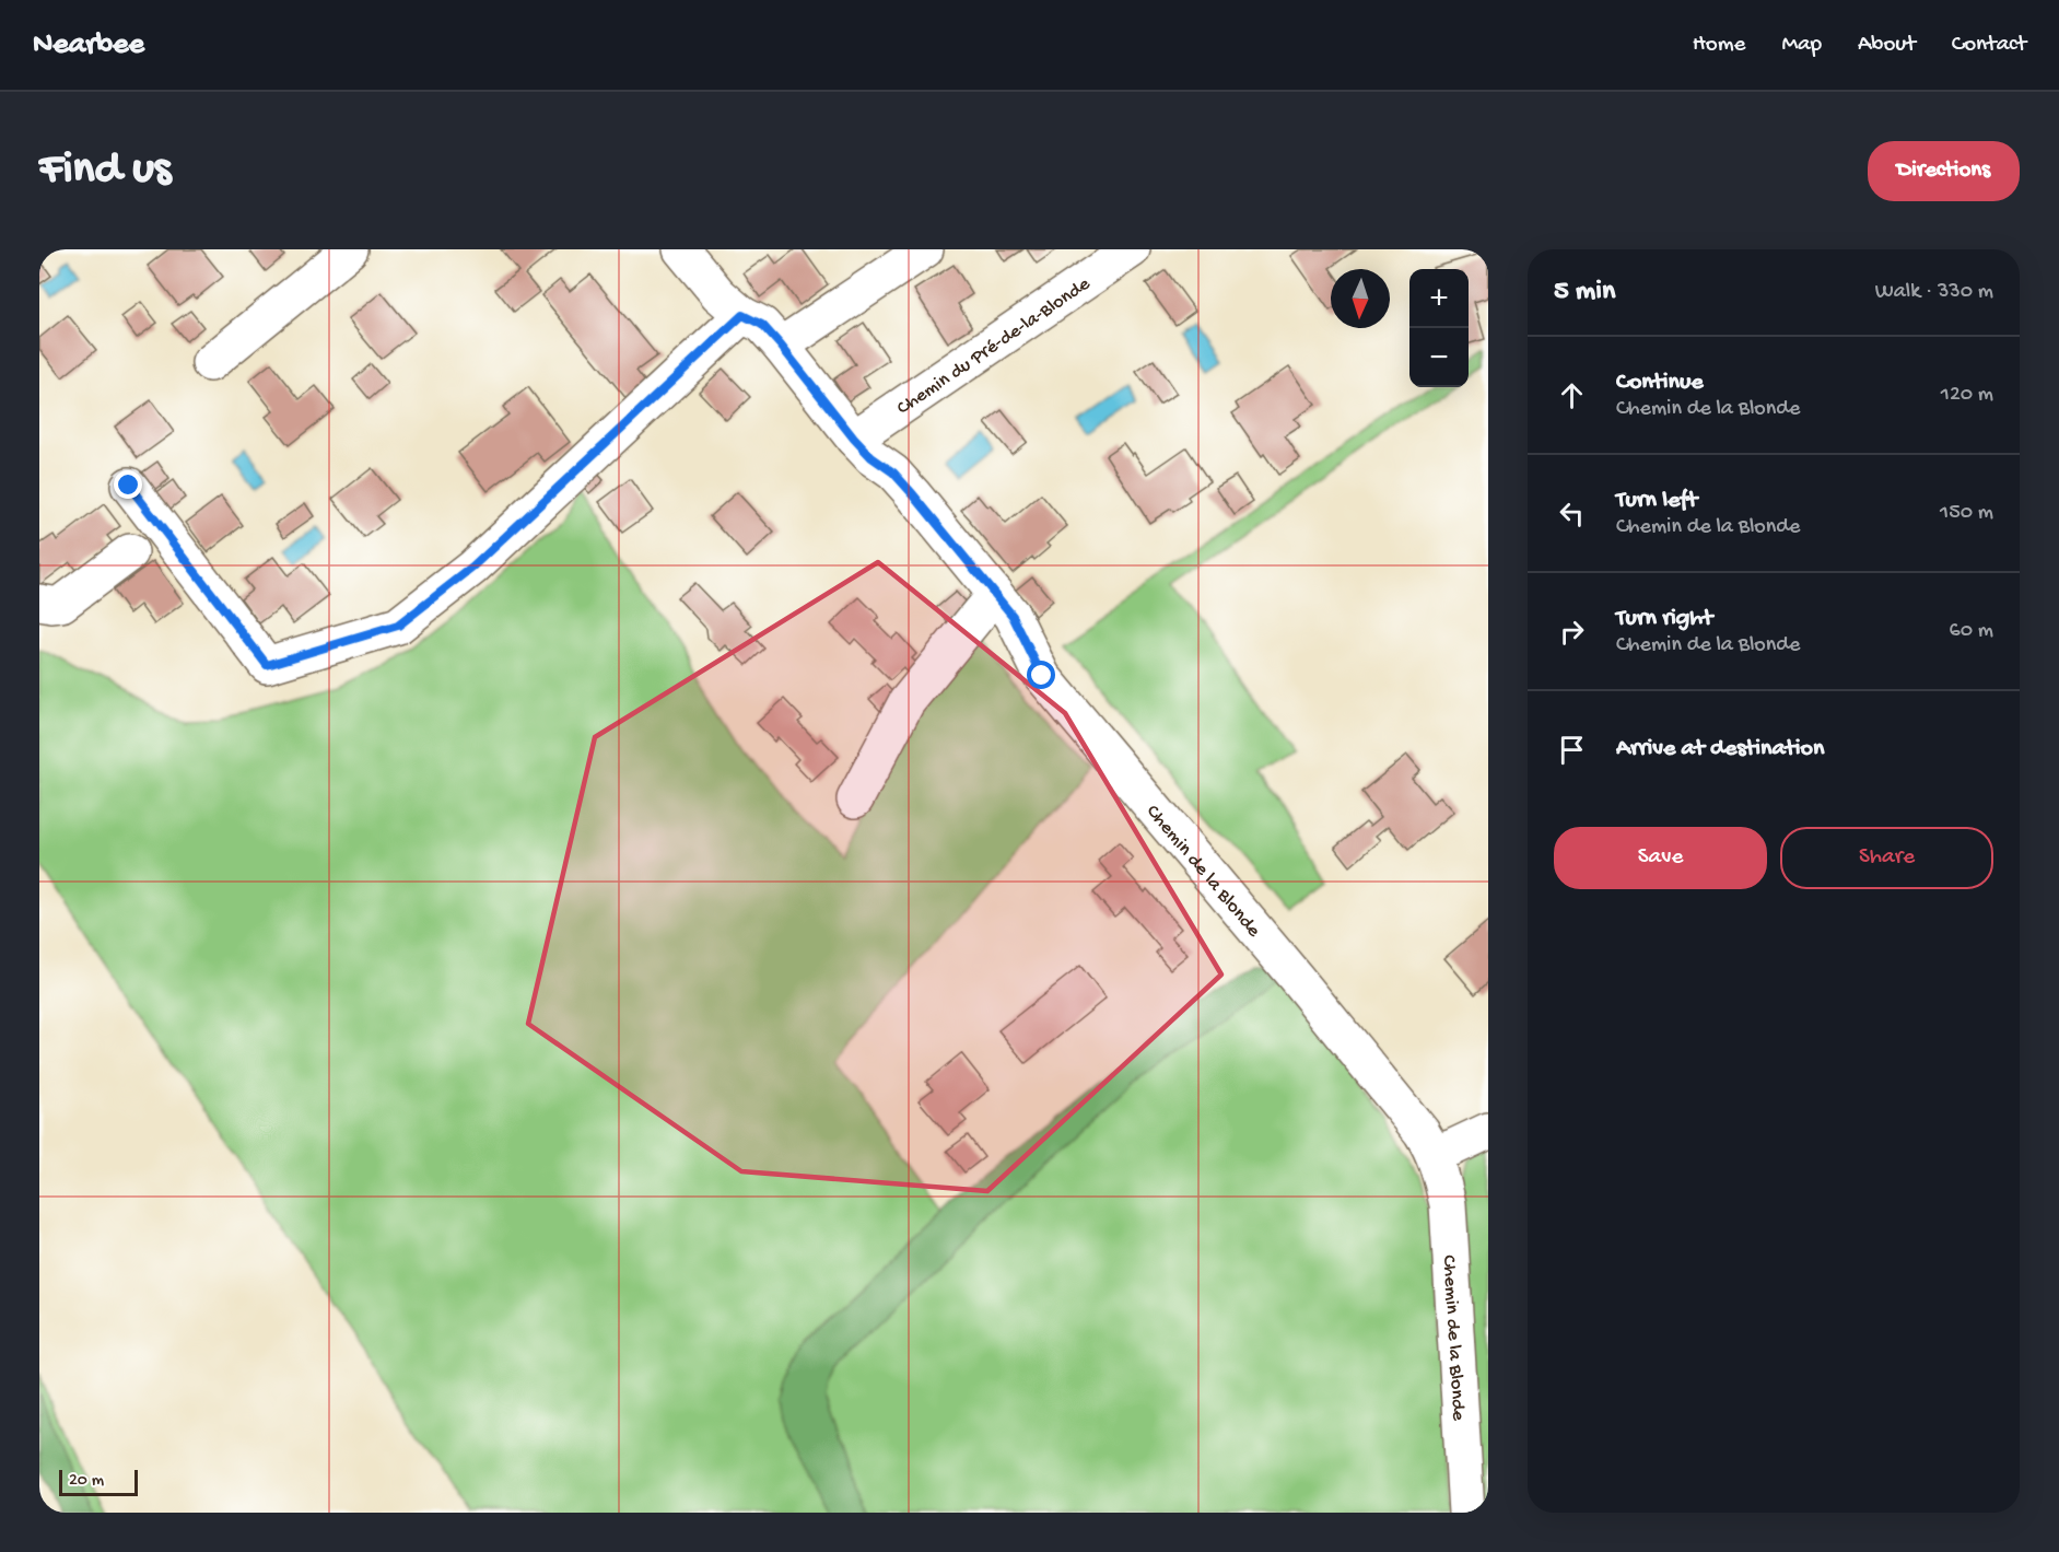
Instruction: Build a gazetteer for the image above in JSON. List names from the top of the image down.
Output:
{
  "streets": {
    "street": ["Chemin du Pré-de-la-Blonde", "Chemin de la Blonde"]
  },
  "crossings": [
    ["Chemin du Pré-de-la-Blonde", "Chemin de la Blonde"]
  ],
  "scale_bar": "20 m",
  "north": "bottom",
  "page": {
    "header": "Nearbee",
    "nav": [
      "Home",
      "Map",
      "About",
      "Contact"
    ],
    "buttons": [
      "Directions",
      ["Save", "Share"]
    ],
    "title": "Find us",
    "heading": ["5 min", "Walk · 330 m"],
    "map_buttons": ["+", "−"],
    "list": [
      ["Continue", "Chemin de la Blonde", "120 m"],
      ["Turn left", "Chemin de la Blonde", "150 m"],
      ["Turn right", "Chemin de la Blonde", "60 m"],
      "Arrive at destination"
    ],
    "scale": "20 m"
  }
}
